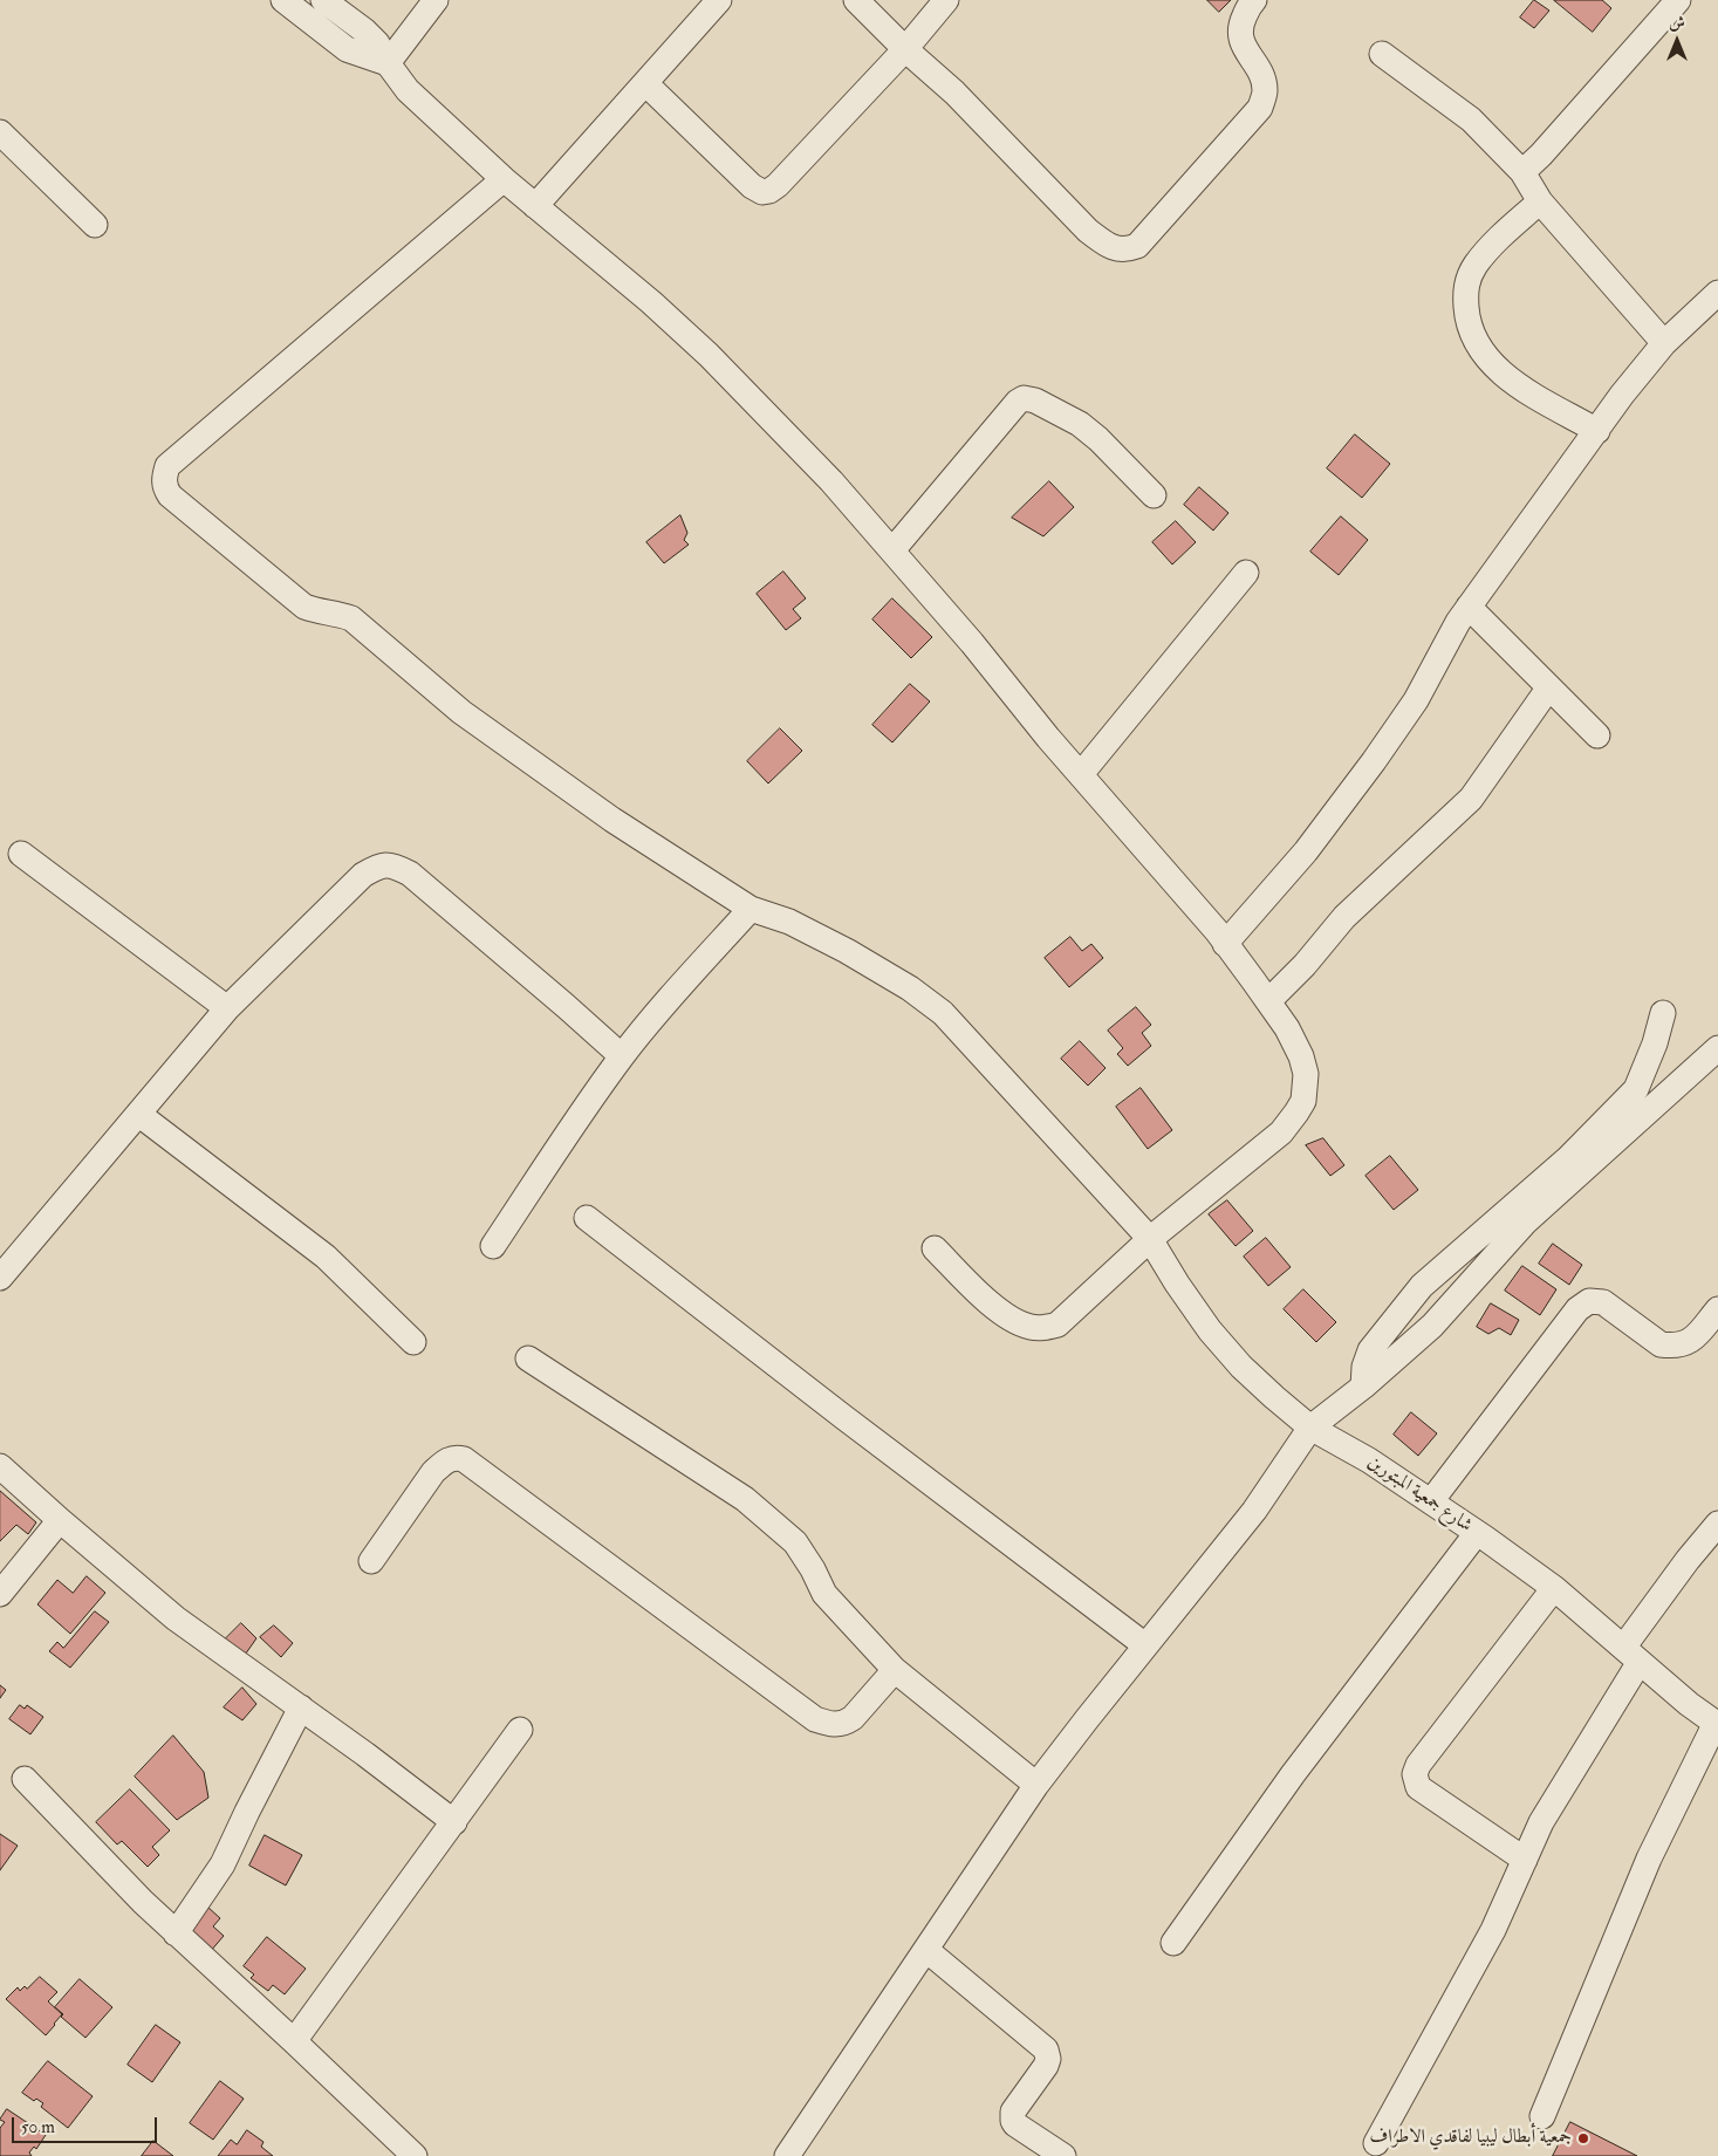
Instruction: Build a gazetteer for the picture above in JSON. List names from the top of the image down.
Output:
{
  "streets": {
    "street": ["شارع جمعية المبتورين"]
  },
  "places": ["جمعية أبطال ليبيا لفاقدي الاطراف"],
  "scale_bar": "50 m",
  "north": "top"
}
